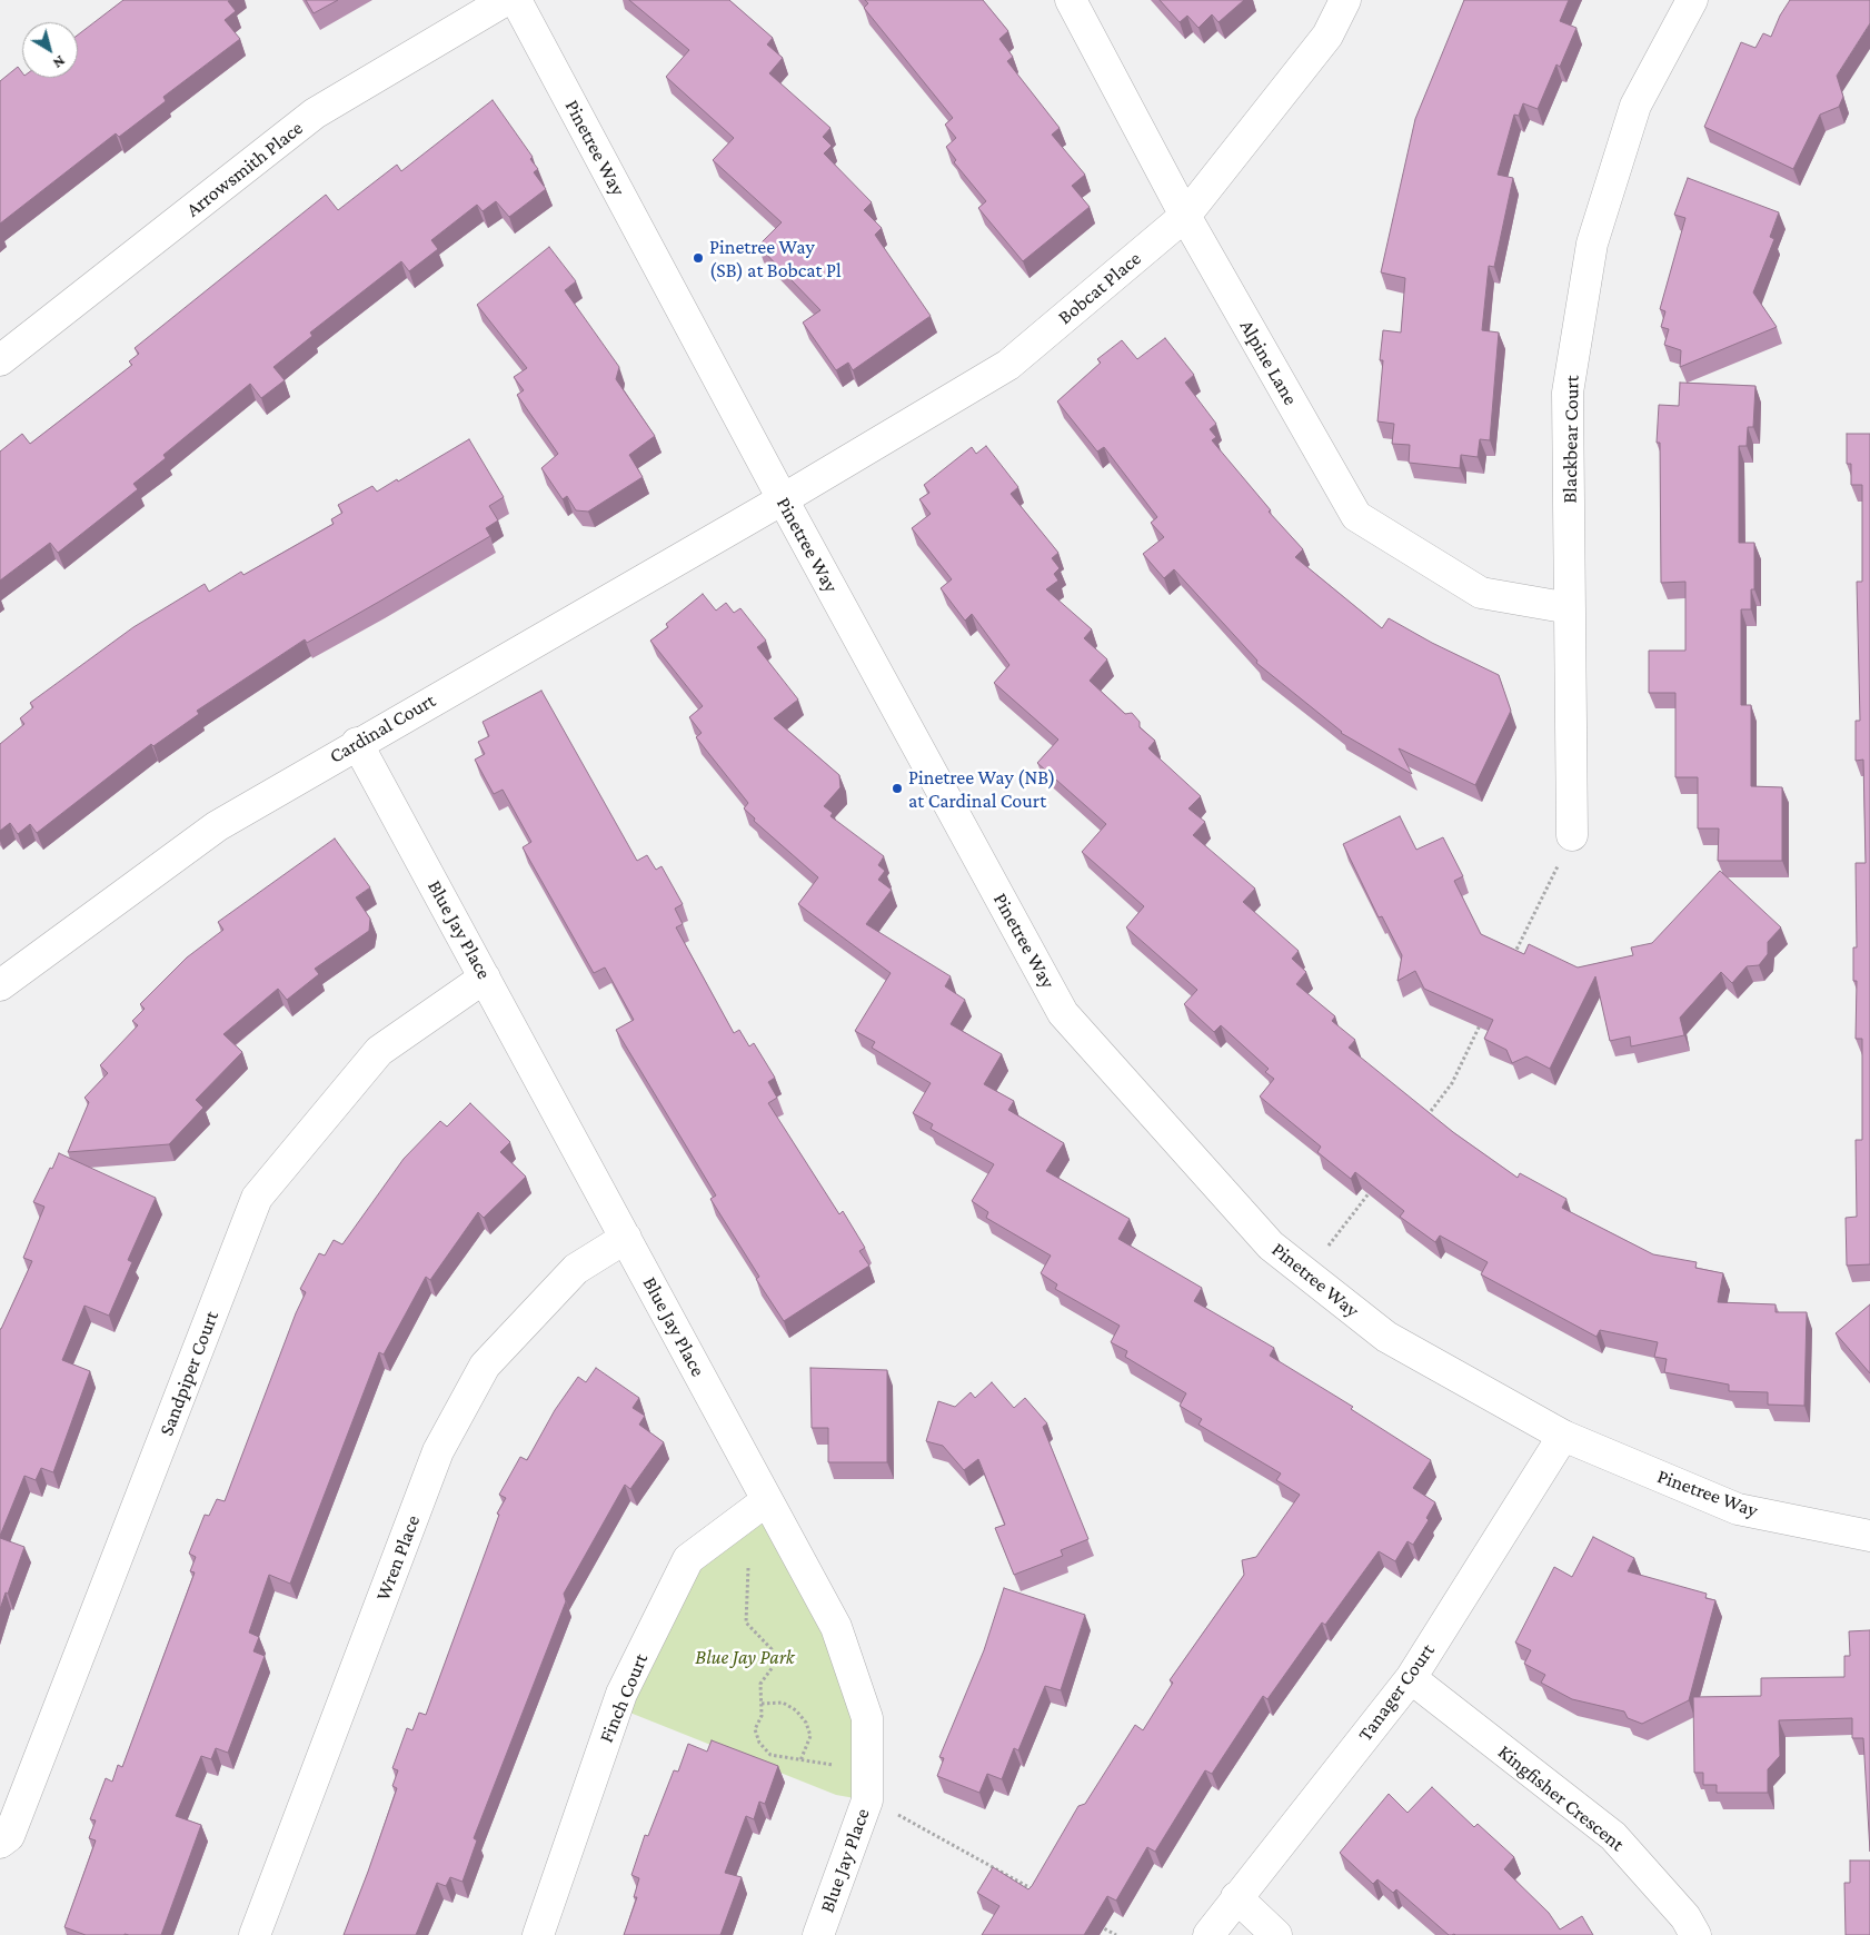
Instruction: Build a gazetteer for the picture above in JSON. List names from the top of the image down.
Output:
{
  "streets": {
    "street": [
      "Pinetree Way",
      "Arrowsmith Place",
      "Bobcat Place",
      "Alpine Lane",
      "Blackbear Court",
      "Cardinal Court",
      "Blue Jay Place",
      "Sandpiper Court",
      "Wren Place",
      "Tanager Court",
      "Finch Court",
      "Kingfisher Crescent"
    ]
  },
  "crossings": [
    ["Pinetree Way", "Bobcat Place"],
    ["Pinetree Way", "Cardinal Court"],
    ["Pinetree Way", "Tanager Court"],
    ["Bobcat Place", "Alpine Lane"],
    ["Bobcat Place", "Cardinal Court"],
    ["Alpine Lane", "Blackbear Court"],
    ["Cardinal Court", "Blue Jay Place"],
    ["Blue Jay Place", "Sandpiper Court"],
    ["Blue Jay Place", "Wren Place"],
    ["Blue Jay Place", "Finch Court"],
    ["Tanager Court", "Kingfisher Crescent"]
  ],
  "parks": ["Blue Jay Park"],
  "places": ["Pinetree Way (SB) at Bobcat Pl", "Pinetree Way (NB) at Cardinal Court"],
  "north": "bottom right"
}
